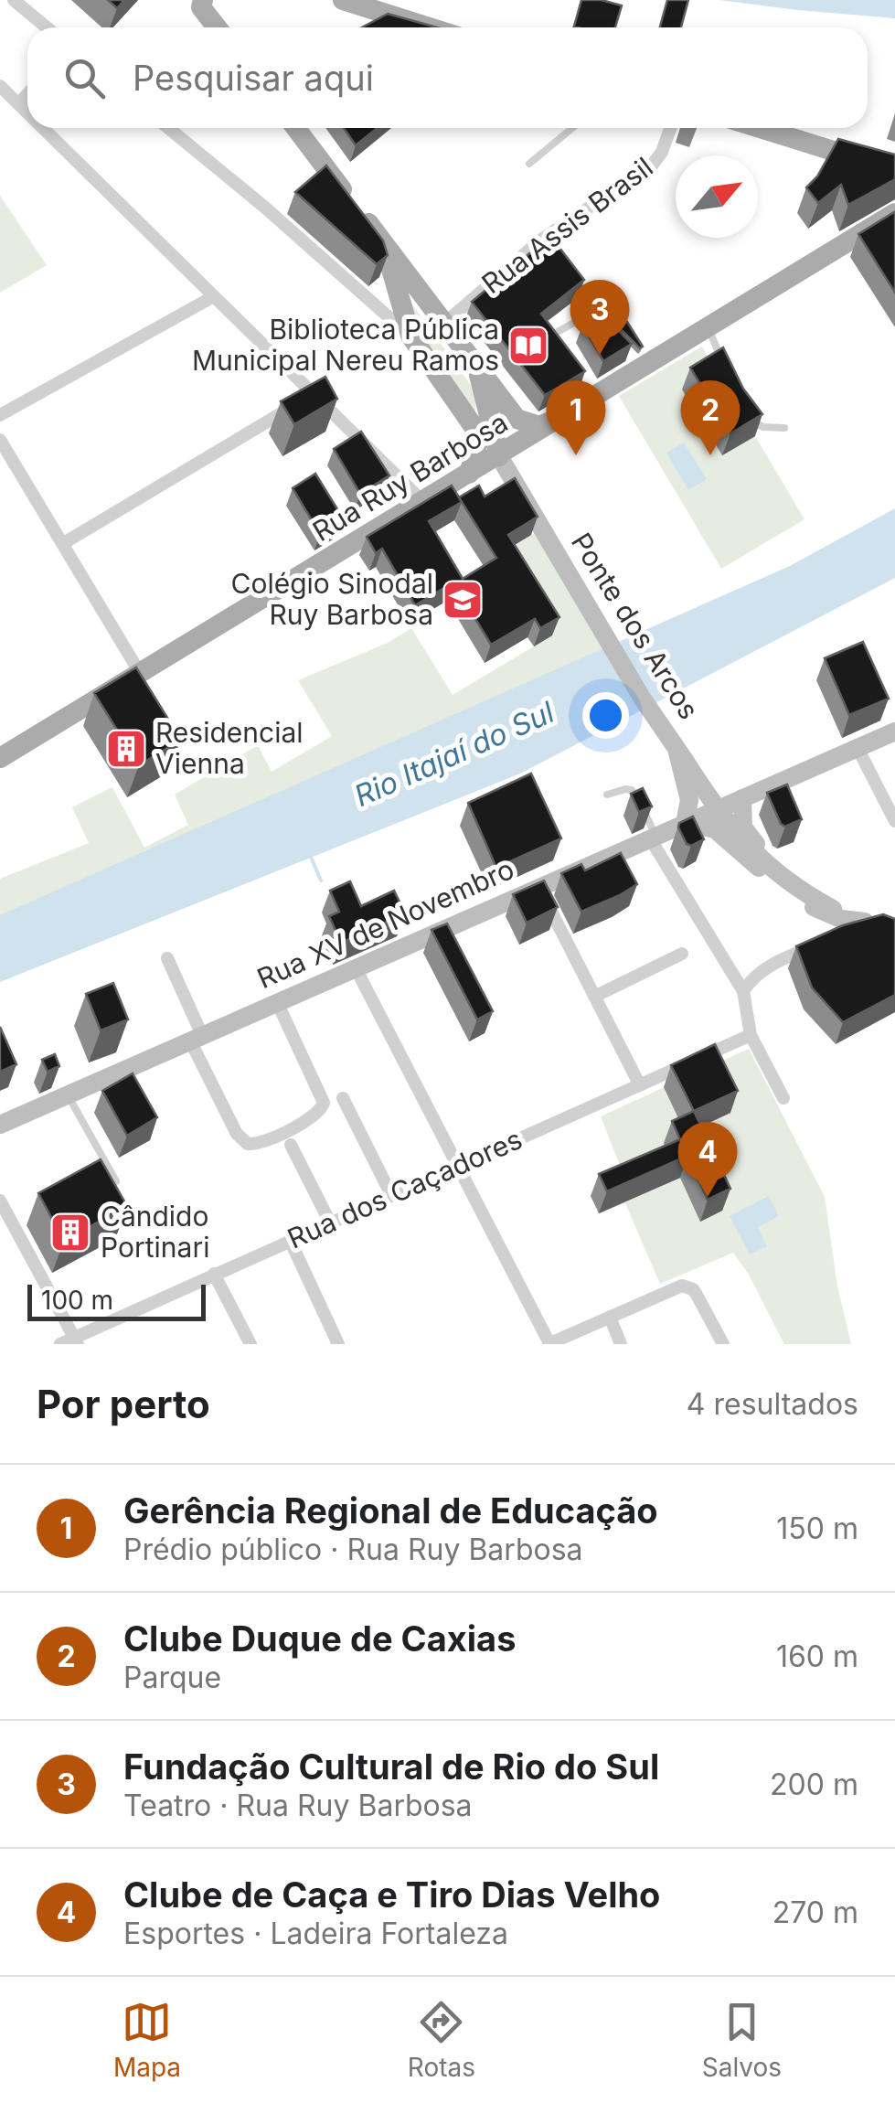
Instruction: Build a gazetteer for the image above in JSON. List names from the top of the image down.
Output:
{
  "streets": {
    "main road": ["Rua Ruy Barbosa", "Ponte dos Arcos", "Rua XV de Novembro"],
    "street": ["Rua Assis Brasil", "Rua dos Caçadores"]
  },
  "crossings": [
    ["Rua Ruy Barbosa", "Ponte dos Arcos"]
  ],
  "water": ["Rio Itajaí do Sul"],
  "places": {
    "library": ["Biblioteca Pública Municipal Nereu Ramos"],
    "school or university": ["Colégio Sinodal Ruy Barbosa"],
    "building": ["Residencial Vienna", "Cândido Portinari"]
  },
  "scale_bar": "100 m",
  "north": "top right",
  "page": {
    "search": "Pesquisar aqui",
    "pins": [
      "3",
      "1",
      "2",
      "4"
    ],
    "scale": "100 m",
    "heading": ["Por perto", "4 resultados"],
    "list": [
      {
        "mark": "1",
        "name": "Gerência Regional de Educação",
        "note": "Prédio público · Rua Ruy Barbosa",
        "value": "150 m"
      },
      {
        "mark": "2",
        "name": "Clube Duque de Caxias",
        "note": "Parque",
        "value": "160 m"
      },
      {
        "mark": "3",
        "name": "Fundação Cultural de Rio do Sul",
        "note": "Teatro · Rua Ruy Barbosa",
        "value": "200 m"
      },
      {
        "mark": "4",
        "name": "Clube de Caça e Tiro Dias Velho",
        "note": "Esportes · Ladeira Fortaleza",
        "value": "270 m"
      }
    ],
    "nav": ["Mapa", "Rotas", "Salvos"]
  }
}
